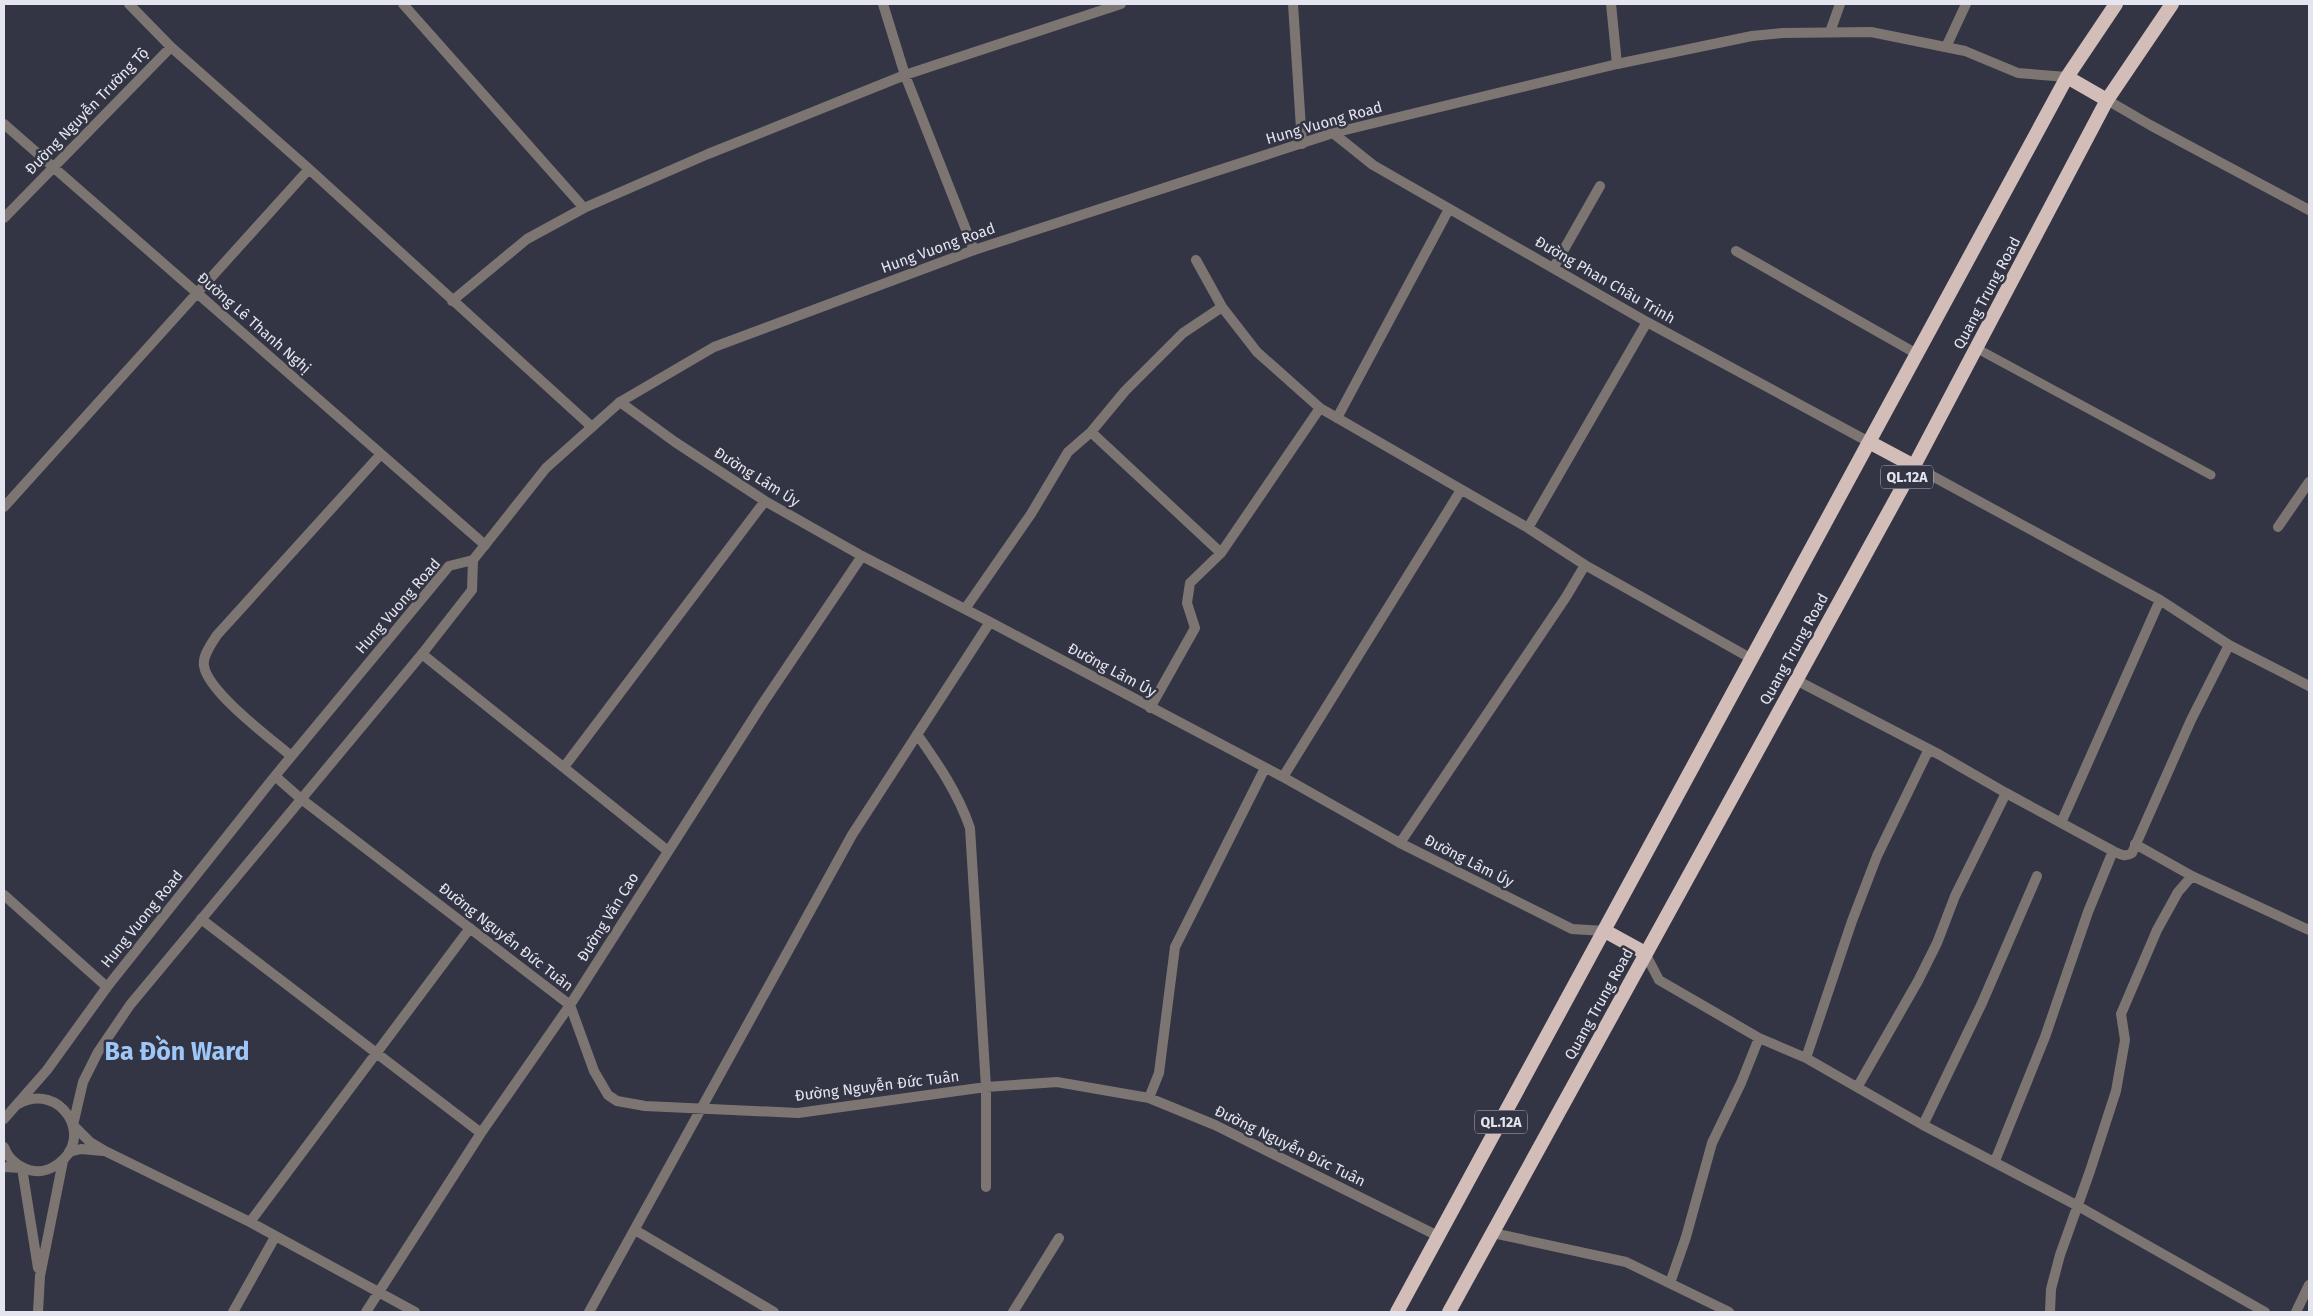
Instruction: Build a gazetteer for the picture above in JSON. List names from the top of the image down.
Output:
{
  "streets": {
    "highway": ["Quang Trung Road", "QL.12A"],
    "street": [
      "Đường Nguyễn Trường Tộ",
      "Hung Vuong Road",
      "Đường Phan Châu Trinh",
      "Đường Lê Thanh Nghị",
      "Đường Lâm Úy",
      "Đường Văn Cao",
      "Đường Nguyễn Đức Tuân"
    ]
  },
  "crossings": [
    ["Đường Nguyễn Trường Tộ", "Đường Lê Thanh Nghị"],
    ["Hung Vuong Road", "Đường Phan Châu Trinh"],
    ["Hung Vuong Road", "Quang Trung Road"],
    ["Hung Vuong Road", "Đường Lê Thanh Nghị"],
    ["Hung Vuong Road", "Đường Lâm Úy"],
    ["Hung Vuong Road", "Đường Nguyễn Đức Tuân"],
    ["Đường Phan Châu Trinh", "Quang Trung Road"],
    ["Quang Trung Road", "Đường Lâm Úy"],
    ["Quang Trung Road", "Đường Nguyễn Đức Tuân"],
    ["Đường Lâm Úy", "Đường Văn Cao"],
    ["Đường Văn Cao", "Đường Nguyễn Đức Tuân"]
  ],
  "districts": ["Ba Đồn Ward"]
}
